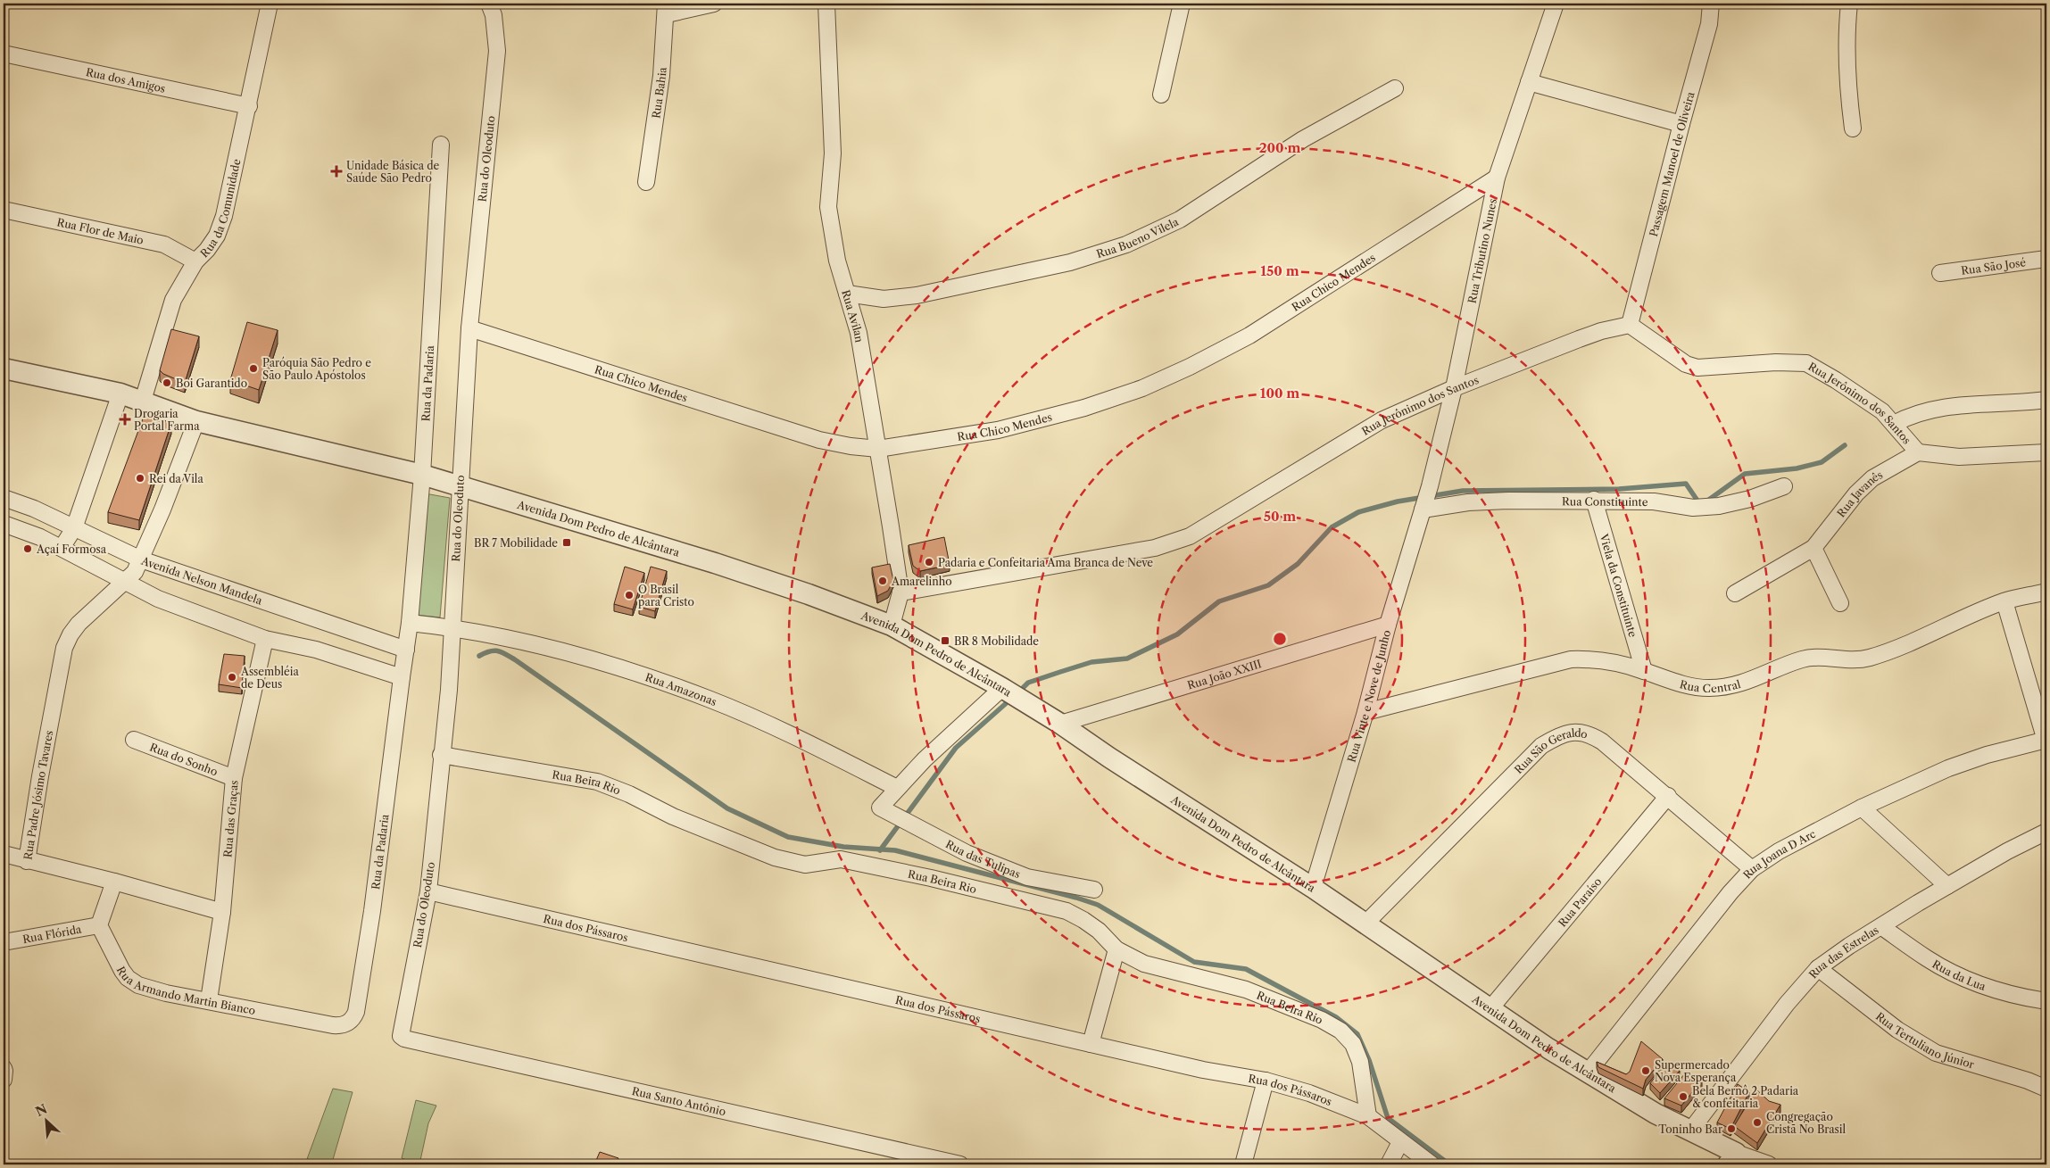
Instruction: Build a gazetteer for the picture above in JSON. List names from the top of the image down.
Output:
{
  "streets": {
    "street": [
      "Rua dos Amigos",
      "Rua Bahia",
      "Rua do Oleoduto",
      "Passagem Manoel de Oliveira",
      "Rua da Comunidade",
      "Rua Flor de Maio",
      "Rua Bueno Vilela",
      "Rua Tributino Nunes",
      "Rua São José",
      "Rua Chico Mendes",
      "Rua Avilan",
      "Rua da Padaria",
      "Rua Jerônimo dos Santos",
      "Rua Javanês",
      "Rua Constituinte",
      "Avenida Dom Pedro de Alcântara",
      "Avenida Nelson Mandela",
      "Viela da Constituinte",
      "Rua João XXIII",
      "Rua Central",
      "Rua Amazonas",
      "Rua Vinte e Nove de Junho",
      "Rua São Geraldo",
      "Rua do Sonho",
      "Rua Beira Rio",
      "Rua Padre Jósimo Tavares",
      "Rua das Graças",
      "Rua Joana D Arc",
      "Rua das Tulipas",
      "Rua Paraíso",
      "Rua dos Pássaros",
      "Rua Flórida",
      "Rua das Estrelas",
      "Rua da Lua",
      "Rua Armando Martin Bianco",
      "Rua Tertuliano Júnior",
      "Rua Santo Antônio"
    ]
  },
  "crossings": [
    ["Rua dos Amigos", "Rua da Comunidade"],
    ["Rua do Oleoduto", "Rua Chico Mendes"],
    ["Rua do Oleoduto", "Avenida Dom Pedro de Alcântara"],
    ["Rua do Oleoduto", "Rua Amazonas"],
    ["Rua do Oleoduto", "Rua Beira Rio"],
    ["Rua do Oleoduto", "Rua dos Pássaros"],
    ["Rua do Oleoduto", "Rua Santo Antônio"],
    ["Passagem Manoel de Oliveira", "Rua Jerônimo dos Santos"],
    ["Rua da Comunidade", "Rua Flor de Maio"],
    ["Rua da Comunidade", "Avenida Dom Pedro de Alcântara"],
    ["Rua Bueno Vilela", "Rua Avilan"],
    ["Rua Tributino Nunes", "Rua Chico Mendes"],
    ["Rua Tributino Nunes", "Rua Jerônimo dos Santos"],
    ["Rua Tributino Nunes", "Rua Constituinte"],
    ["Rua Tributino Nunes", "Rua Vinte e Nove de Junho"],
    ["Rua Chico Mendes", "Rua Avilan"],
    ["Rua Avilan", "Rua Jerônimo dos Santos"],
    ["Rua Avilan", "Avenida Dom Pedro de Alcântara"],
    ["Rua da Padaria", "Avenida Dom Pedro de Alcântara"],
    ["Rua da Padaria", "Rua Amazonas"],
    ["Rua da Padaria", "Rua Armando Martin Bianco"],
    ["Rua Jerônimo dos Santos", "Rua Javanês"],
    ["Rua Constituinte", "Viela da Constituinte"],
    ["Rua Constituinte", "Rua Vinte e Nove de Junho"],
    ["Avenida Dom Pedro de Alcântara", "Rua João XXIII"],
    ["Avenida Dom Pedro de Alcântara", "Rua Vinte e Nove de Junho"],
    ["Avenida Dom Pedro de Alcântara", "Rua São Geraldo"],
    ["Avenida Dom Pedro de Alcântara", "Rua Padre Jósimo Tavares"],
    ["Avenida Dom Pedro de Alcântara", "Rua Joana D Arc"],
    ["Avenida Dom Pedro de Alcântara", "Rua Paraíso"],
    ["Avenida Dom Pedro de Alcântara", "Rua das Estrelas"],
    ["Avenida Nelson Mandela", "Rua Padre Jósimo Tavares"],
    ["Viela da Constituinte", "Rua Central"],
    ["Rua João XXIII", "Rua Vinte e Nove de Junho"],
    ["Rua Central", "Rua Vinte e Nove de Junho"],
    ["Rua Amazonas", "Rua das Tulipas"],
    ["Rua São Geraldo", "Rua Joana D Arc"],
    ["Rua São Geraldo", "Rua Paraíso"],
    ["Rua do Sonho", "Rua das Graças"],
    ["Rua Beira Rio", "Rua dos Pássaros"],
    ["Rua Padre Jósimo Tavares", "Rua das Graças"],
    ["Rua das Graças", "Rua Armando Martin Bianco"],
    ["Rua Flórida", "Rua Armando Martin Bianco"],
    ["Rua das Estrelas", "Rua da Lua"],
    ["Rua das Estrelas", "Rua Tertuliano Júnior"]
  ],
  "places": {
    "health": ["Unidade Básica de Saúde São Pedro", "Drogaria Portal Farma"],
    "other": [
      "Paróquia São Pedro e São Paulo Apóstolos",
      "Boi Garantido",
      "Rei da Vila",
      "Açaí Formosa",
      "Padaria e Confeitaria Ama Branca de Neve",
      "Amarelinho",
      "O Brasil para Cristo",
      "Assembléia de Deus",
      "Supermercado Nova Esperança",
      "Bela Bernô 2 Padaria & confeitaria",
      "Congregação Cristã No Brasil",
      "Toninho Bar"
    ],
    "transit": ["BR 7 Mobilidade", "BR 8 Mobilidade"]
  },
  "north": "top left",
  "rings": [
    "200 m",
    "150 m",
    "100 m",
    "50 m"
  ]
}
